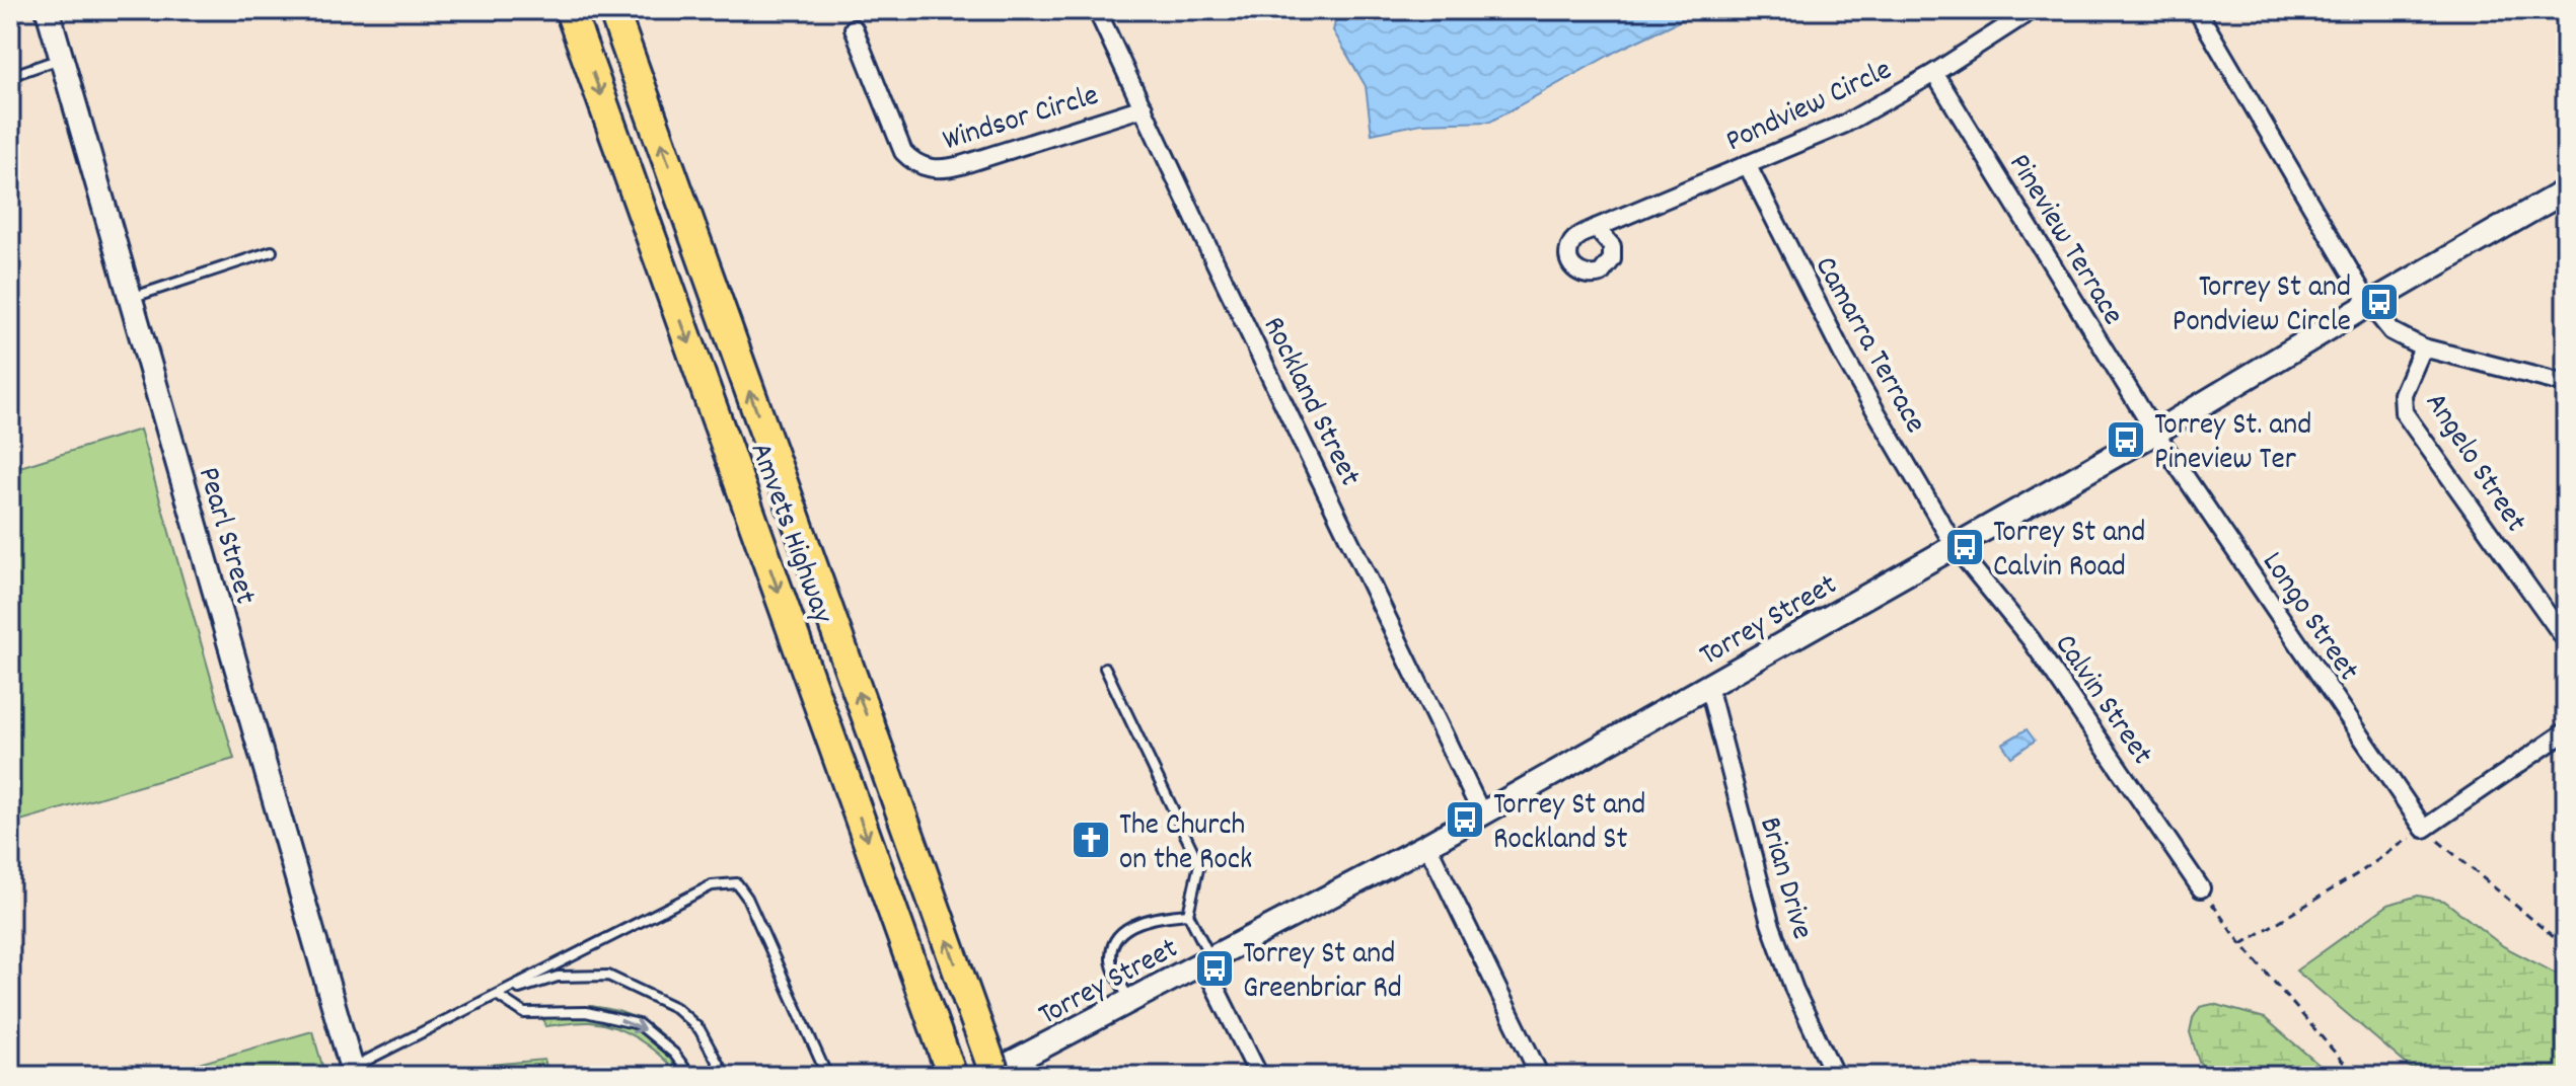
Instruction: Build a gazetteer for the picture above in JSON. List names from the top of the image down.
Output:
{
  "streets": {
    "highway": ["Amvets Highway"],
    "main road": ["Pearl Street", "Torrey Street"],
    "street": [
      "Pondview Circle",
      "Windsor Circle",
      "Pineview Terrace",
      "Camarra Terrace",
      "Rockland Street",
      "Angelo Street",
      "Longo Street",
      "Calvin Street",
      "Brian Drive"
    ]
  },
  "crossings": [
    ["Pondview Circle", "Pineview Terrace"],
    ["Pondview Circle", "Camarra Terrace"],
    ["Windsor Circle", "Rockland Street"],
    ["Pineview Terrace", "Longo Street"],
    ["Pineview Terrace", "Torrey Street"],
    ["Camarra Terrace", "Torrey Street"],
    ["Camarra Terrace", "Calvin Street"],
    ["Rockland Street", "Torrey Street"],
    ["Longo Street", "Torrey Street"],
    ["Torrey Street", "Calvin Street"],
    ["Torrey Street", "Brian Drive"]
  ],
  "places": {
    "bus stop": [
      "Torrey St and Pondview Circle",
      "Torrey St. and Pineview Ter",
      "Torrey St and Calvin Road",
      "Torrey St and Rockland St",
      "Torrey St and Greenbriar Rd"
    ],
    "church": ["The Church on the Rock"]
  }
}
